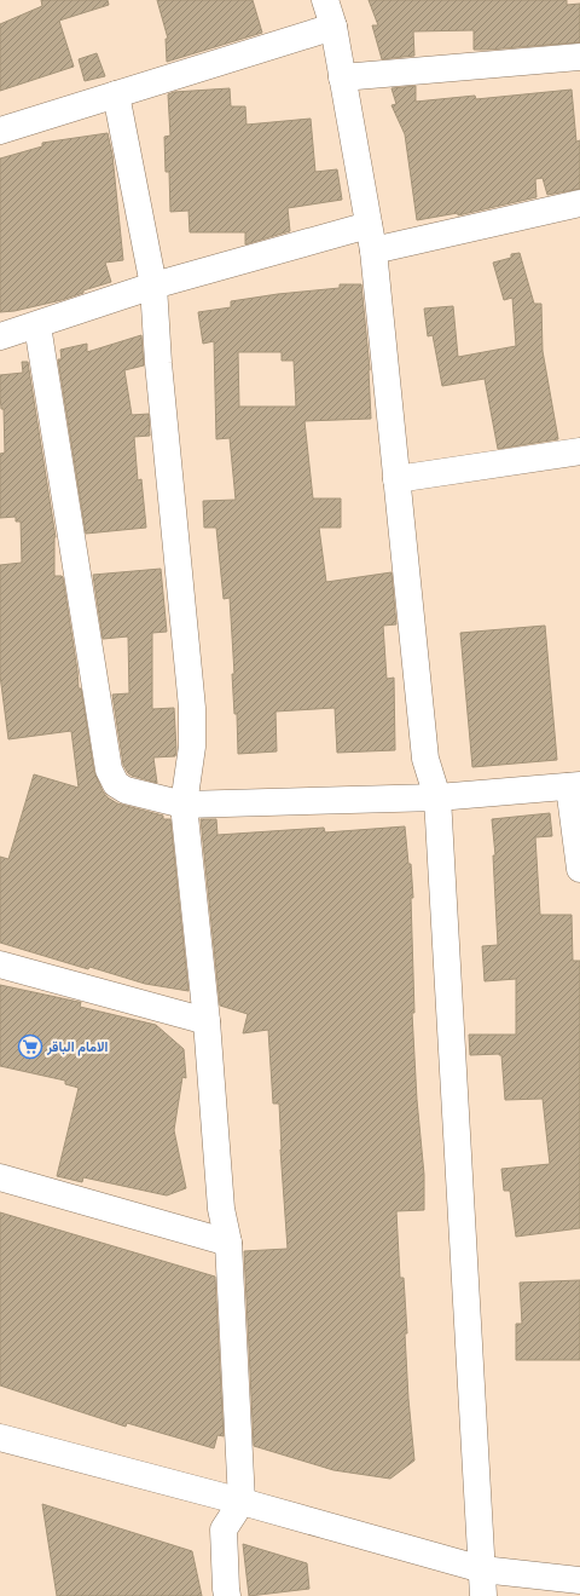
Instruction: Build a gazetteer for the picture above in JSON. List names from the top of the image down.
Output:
{
  "places": {
    "supermarket": ["الامام الباقر"]
  }
}
